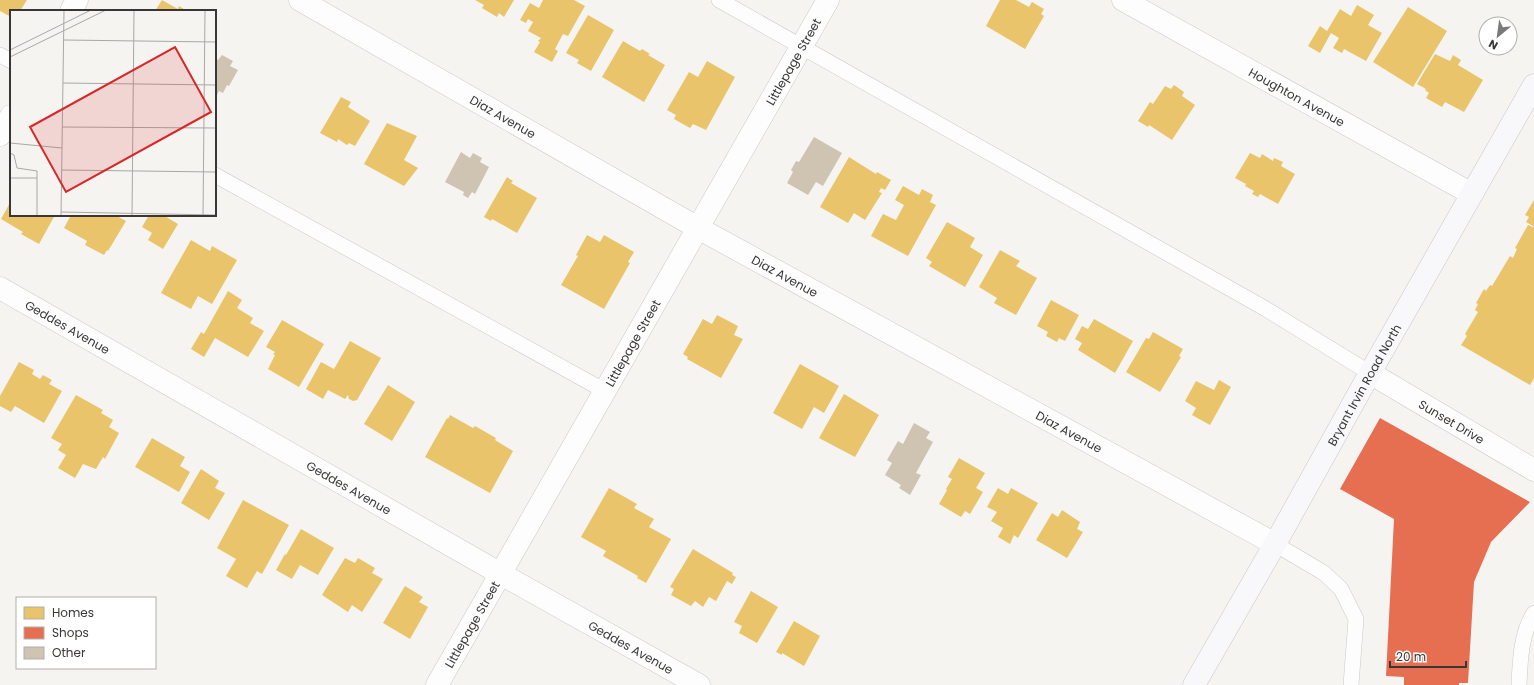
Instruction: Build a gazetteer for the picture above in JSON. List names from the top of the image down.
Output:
{
  "streets": {
    "main road": ["Bryant Irvin Road North"],
    "street": [
      "Littlepage Street",
      "Houghton Avenue",
      "Diaz Avenue",
      "Geddes Avenue",
      "Sunset Drive"
    ]
  },
  "crossings": [
    ["Littlepage Street", "Diaz Avenue"],
    ["Littlepage Street", "Geddes Avenue"],
    ["Houghton Avenue", "Bryant Irvin Road North"],
    ["Diaz Avenue", "Bryant Irvin Road North"],
    ["Bryant Irvin Road North", "Sunset Drive"]
  ],
  "legend": ["Homes", "Shops", "Other"],
  "scale_bar": "20 m",
  "north": "bottom left"
}
